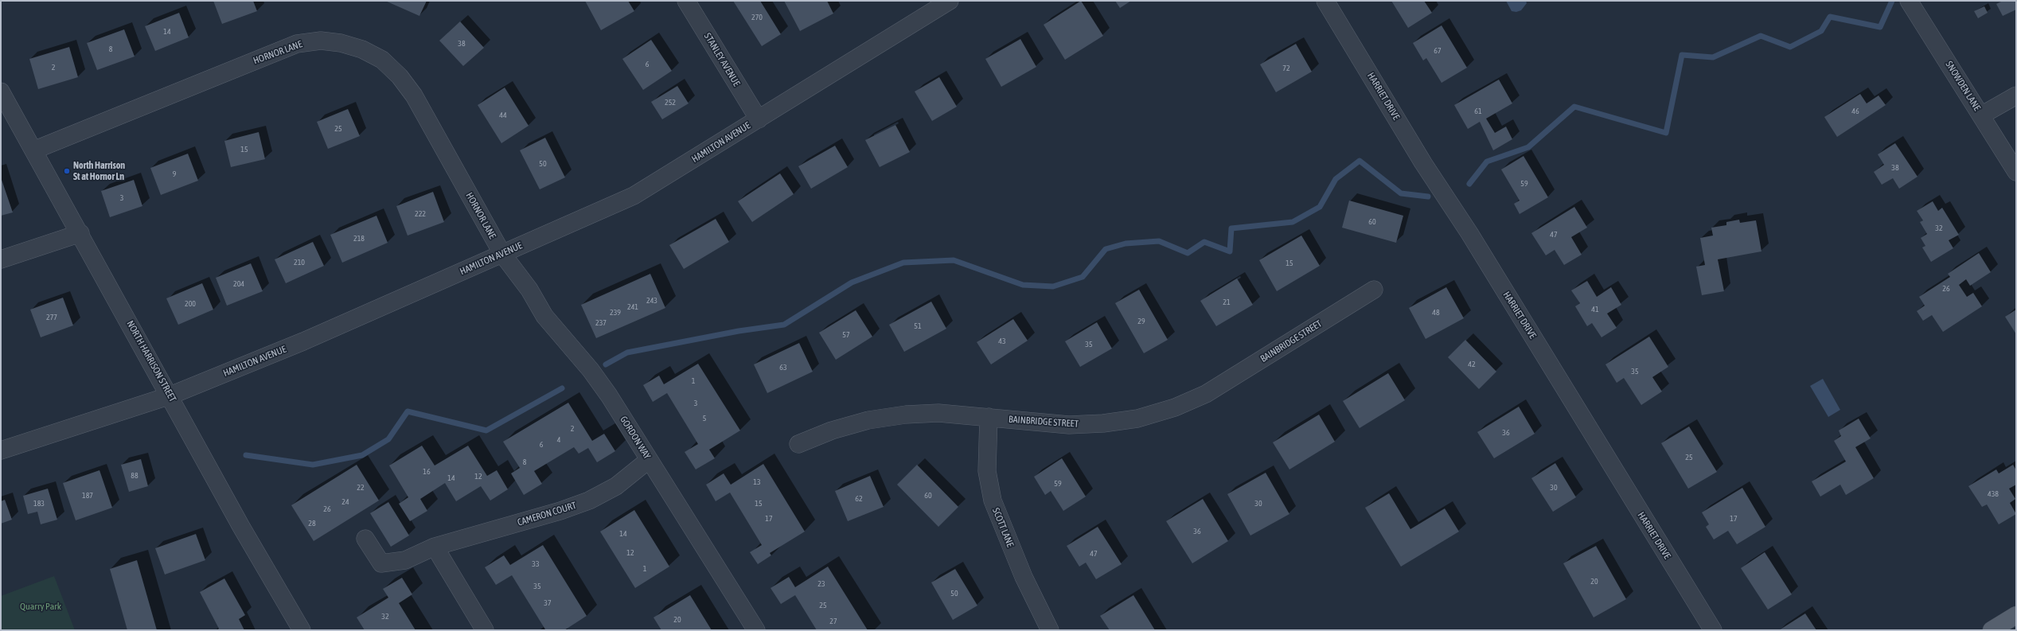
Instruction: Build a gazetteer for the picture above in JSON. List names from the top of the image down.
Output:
{
  "streets": {
    "street": [
      "HORNOR LANE",
      "STANLEY AVENUE",
      "SNOWDEN LANE",
      "HARRIET DRIVE",
      "HAMILTON AVENUE",
      "BAINBRIDGE STREET",
      "NORTH HARRISON STREET",
      "GORDON WAY",
      "CAMERON COURT",
      "SCOTT LANE"
    ]
  },
  "crossings": [
    ["HORNOR LANE", "HAMILTON AVENUE"],
    ["HORNOR LANE", "NORTH HARRISON STREET"],
    ["HORNOR LANE", "GORDON WAY"],
    ["STANLEY AVENUE", "HAMILTON AVENUE"],
    ["HAMILTON AVENUE", "NORTH HARRISON STREET"],
    ["HAMILTON AVENUE", "GORDON WAY"],
    ["BAINBRIDGE STREET", "SCOTT LANE"],
    ["GORDON WAY", "CAMERON COURT"]
  ],
  "parks": ["Quarry Park"],
  "places": ["North Harrison St at Hornor Ln"],
  "house_numbers": [
    "270",
    "14",
    "38",
    "8",
    "67",
    "6",
    "2",
    "72",
    "252",
    "61",
    "46",
    "44",
    "25",
    "15",
    "50",
    "38",
    "9",
    "59",
    "3",
    "222",
    "60",
    "32",
    "47",
    "218",
    "210",
    "15",
    "204",
    "26",
    "243",
    "21",
    "200",
    "241",
    "41",
    "239",
    "48",
    "277",
    "29",
    "237",
    "51",
    "57",
    "43",
    "35",
    "42",
    "63",
    "35",
    "1",
    "3",
    "5",
    "2",
    "36",
    "4",
    "6",
    "25",
    "8",
    "16",
    "88",
    "12",
    "14",
    "13",
    "59",
    "22",
    "30",
    "438",
    "187",
    "60",
    "62",
    "24",
    "183",
    "15",
    "30",
    "26",
    "17",
    "17",
    "28",
    "36",
    "14",
    "12",
    "47",
    "33",
    "1",
    "20",
    "23",
    "35",
    "50",
    "37",
    "25",
    "32",
    "20",
    "27"
  ]
}
